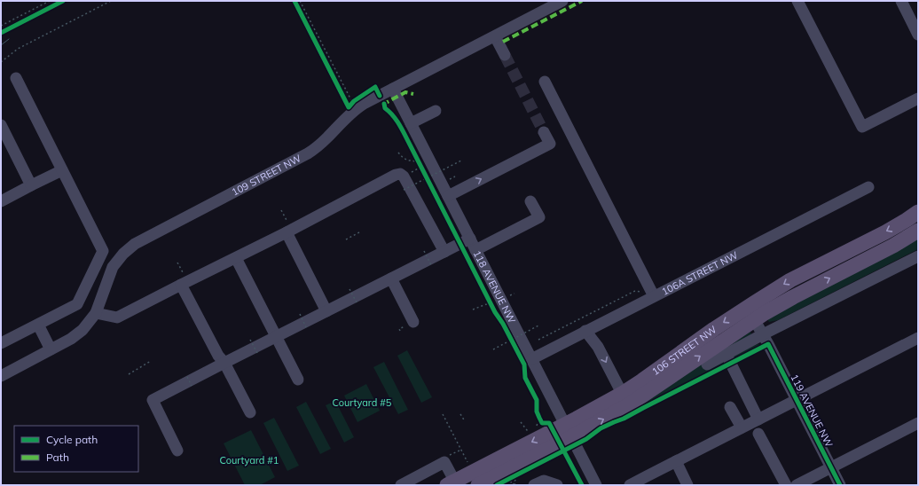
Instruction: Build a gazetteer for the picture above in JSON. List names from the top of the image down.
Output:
{
  "streets": {
    "main road": ["106 STREET NW"],
    "street": [
      "109 STREET NW",
      "106A STREET NW",
      "118 AVENUE NW",
      "119 AVENUE NW"
    ]
  },
  "crossings": [
    ["109 STREET NW", "118 AVENUE NW"],
    ["106A STREET NW", "118 AVENUE NW"],
    ["118 AVENUE NW", "106 STREET NW"],
    ["106 STREET NW", "119 AVENUE NW"]
  ],
  "parks": ["Courtyard #5", "Courtyard #1"],
  "legend": ["Cycle path", "Path"]
}
